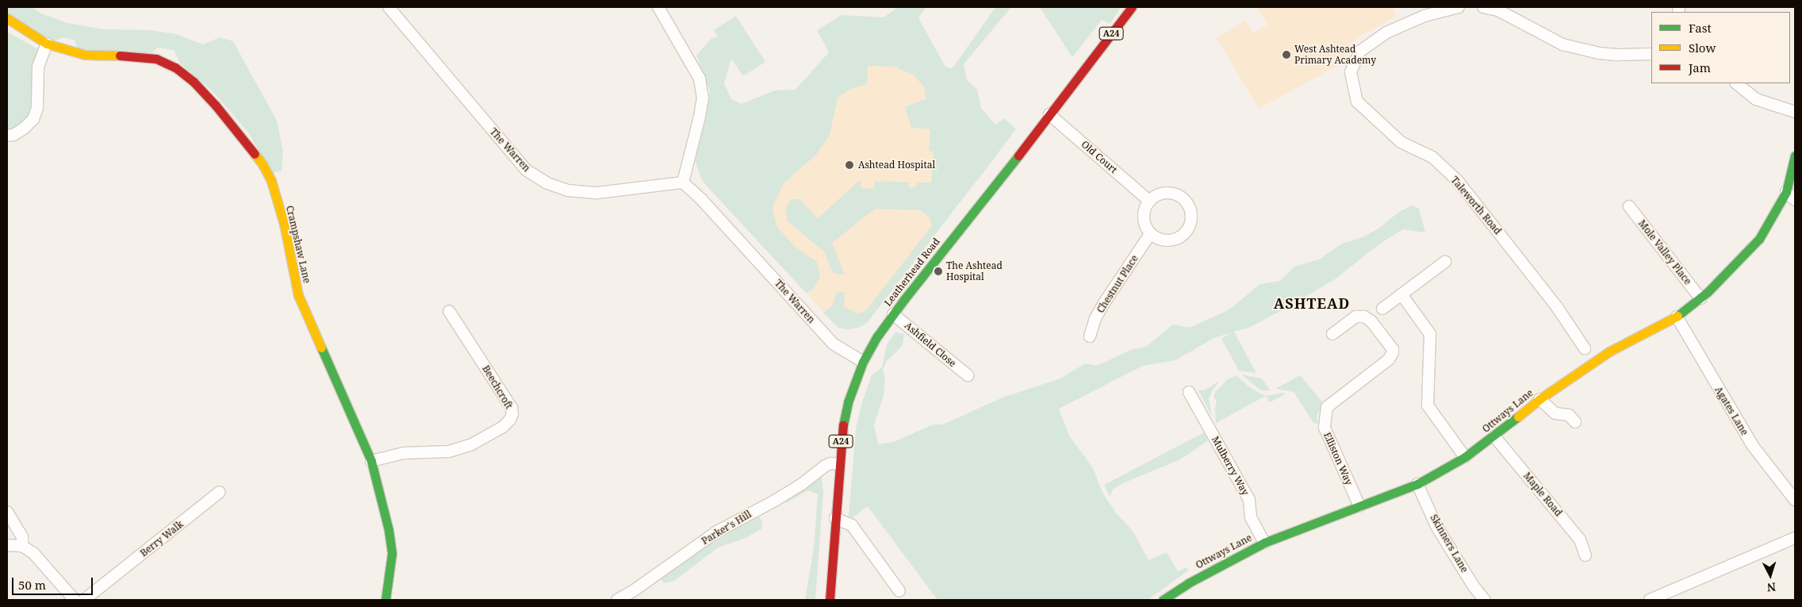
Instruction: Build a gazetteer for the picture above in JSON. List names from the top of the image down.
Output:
{
  "streets": {
    "main road": [
      "A24",
      "Crampshaw Lane",
      "Leatherhead Road",
      "Ottways Lane"
    ],
    "street": [
      "The Warren",
      "Old Court",
      "Taleworth Road",
      "Mole Valley Place",
      "Chestnut Place",
      "Ashfield Close",
      "Beechcroft",
      "Agates Lane",
      "Elliston Way",
      "Mulberry Way",
      "Maple Road",
      "Parker's Hill",
      "Berry Walk",
      "Skinners Lane"
    ]
  },
  "crossings": [
    ["The Warren", "Leatherhead Road"],
    ["Old Court", "Leatherhead Road"],
    ["Old Court", "Chestnut Place"],
    ["Crampshaw Lane", "Beechcroft"],
    ["Mole Valley Place", "Ottways Lane"],
    ["Leatherhead Road", "Ashfield Close"],
    ["Leatherhead Road", "Parker's Hill"],
    ["Ottways Lane", "Agates Lane"],
    ["Ottways Lane", "Elliston Way"],
    ["Ottways Lane", "Mulberry Way"],
    ["Ottways Lane", "Maple Road"],
    ["Ottways Lane", "Skinners Lane"]
  ],
  "districts": ["ASHTEAD"],
  "places": ["West Ashtead Primary Academy", "Ashtead Hospital", "The Ashtead Hospital"],
  "legend": ["Fast", "Slow", "Jam"],
  "scale_bar": "50 m",
  "north": "bottom"
}
